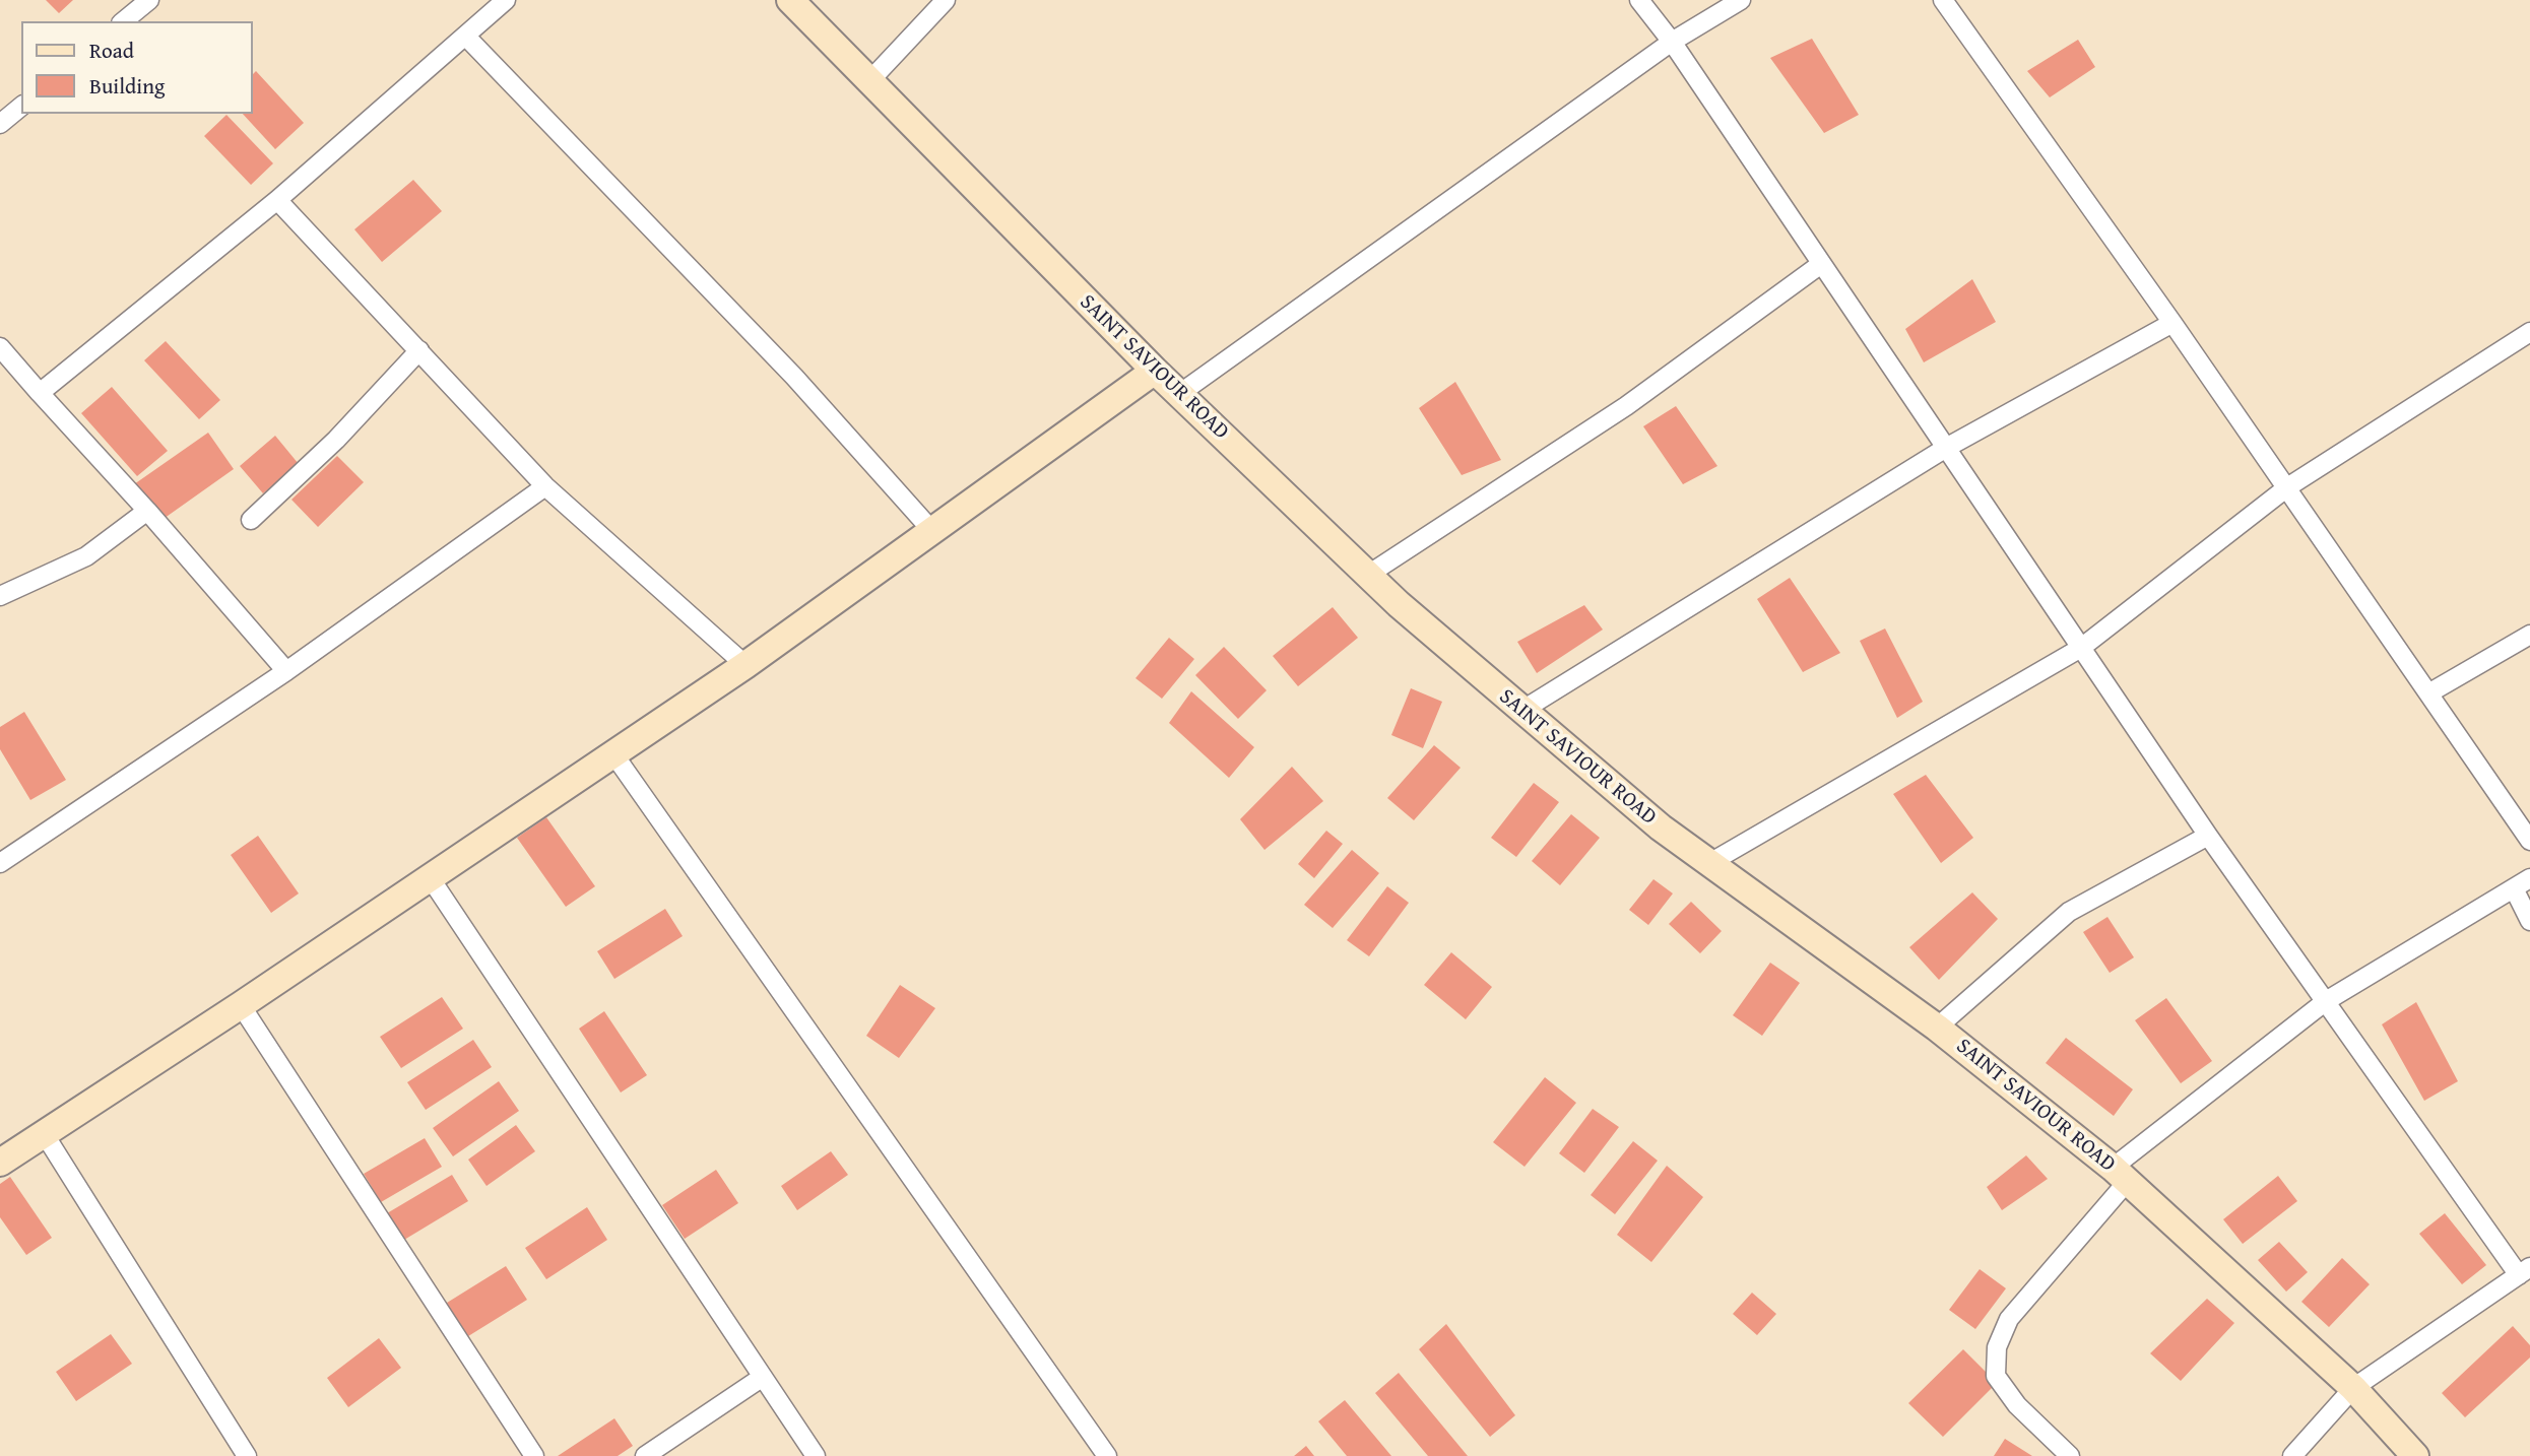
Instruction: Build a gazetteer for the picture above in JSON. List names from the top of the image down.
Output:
{
  "streets": {
    "street": ["SAINT SAVIOUR ROAD"]
  },
  "legend": ["Road", "Building"]
}
